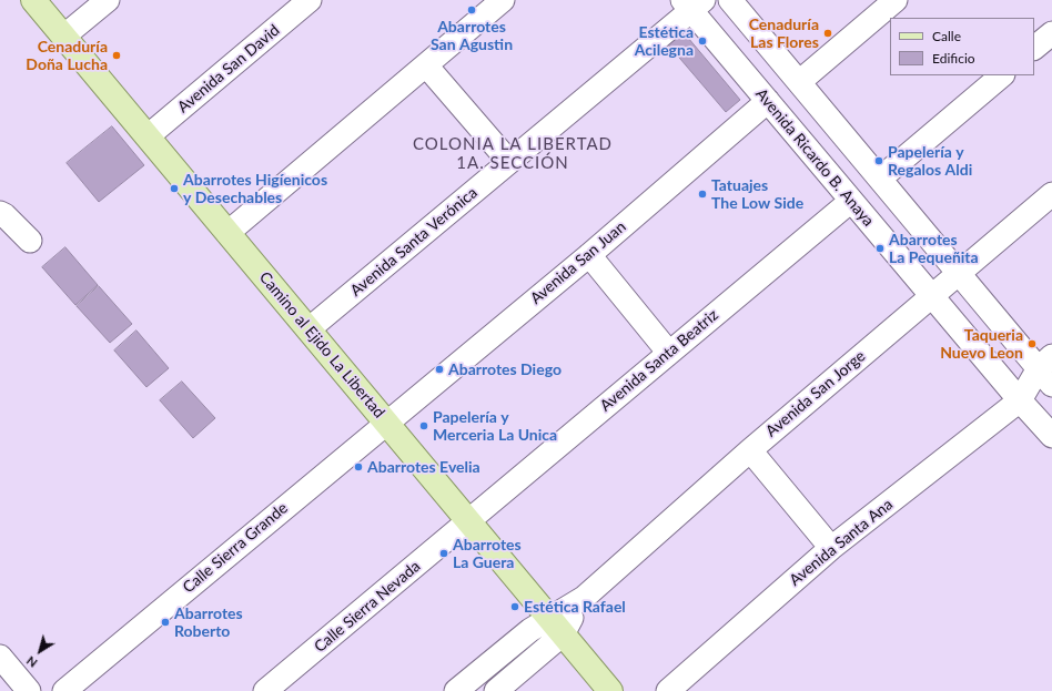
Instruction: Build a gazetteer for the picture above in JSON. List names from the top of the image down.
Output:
{
  "streets": {
    "main road": ["Camino al Ejido La Libertad"],
    "street": [
      "Avenida San David",
      "Avenida Ricardo B. Anaya",
      "Avenida Santa Verónica",
      "Avenida San Juan",
      "Avenida Santa Beatriz",
      "Avenida San Jorge",
      "Avenida Santa Ana",
      "Calle Sierra Grande",
      "Calle Sierra Nevada"
    ]
  },
  "crossings": [
    ["Avenida San David", "Camino al Ejido La Libertad"],
    ["Avenida Ricardo B. Anaya", "Avenida Santa Verónica"],
    ["Avenida Ricardo B. Anaya", "Avenida San Juan"],
    ["Avenida Ricardo B. Anaya", "Avenida Santa Beatriz"],
    ["Avenida Ricardo B. Anaya", "Avenida San Jorge"],
    ["Avenida Ricardo B. Anaya", "Avenida Santa Ana"],
    ["Avenida Santa Verónica", "Camino al Ejido La Libertad"],
    ["Avenida San Juan", "Camino al Ejido La Libertad"],
    ["Avenida San Juan", "Calle Sierra Grande"],
    ["Camino al Ejido La Libertad", "Avenida Santa Beatriz"],
    ["Camino al Ejido La Libertad", "Avenida San Jorge"],
    ["Camino al Ejido La Libertad", "Calle Sierra Grande"],
    ["Camino al Ejido La Libertad", "Calle Sierra Nevada"],
    ["Avenida Santa Beatriz", "Calle Sierra Nevada"]
  ],
  "districts": ["COLONIA LA LIBERTAD 1A. SECCIÓN"],
  "places": [
    "Abarrotes San Agustin",
    "Cenaduría Las Flores",
    "Estética Acilegna",
    "Cenaduría Doña Lucha",
    "Papelería y Regalos Aldi",
    "Abarrotes Higíenicos y Desechables",
    "Tatuajes The Low Side",
    "Abarrotes La Pequeñita",
    "Taqueria Nuevo Leon",
    "Abarrotes Diego",
    "Papelería y Merceria La Unica",
    "Abarrotes Evelia",
    "Abarrotes La Guera",
    "Estética Rafael",
    "Abarrotes Roberto"
  ],
  "legend": ["Calle", "Edificio"],
  "north": "bottom left"
}
